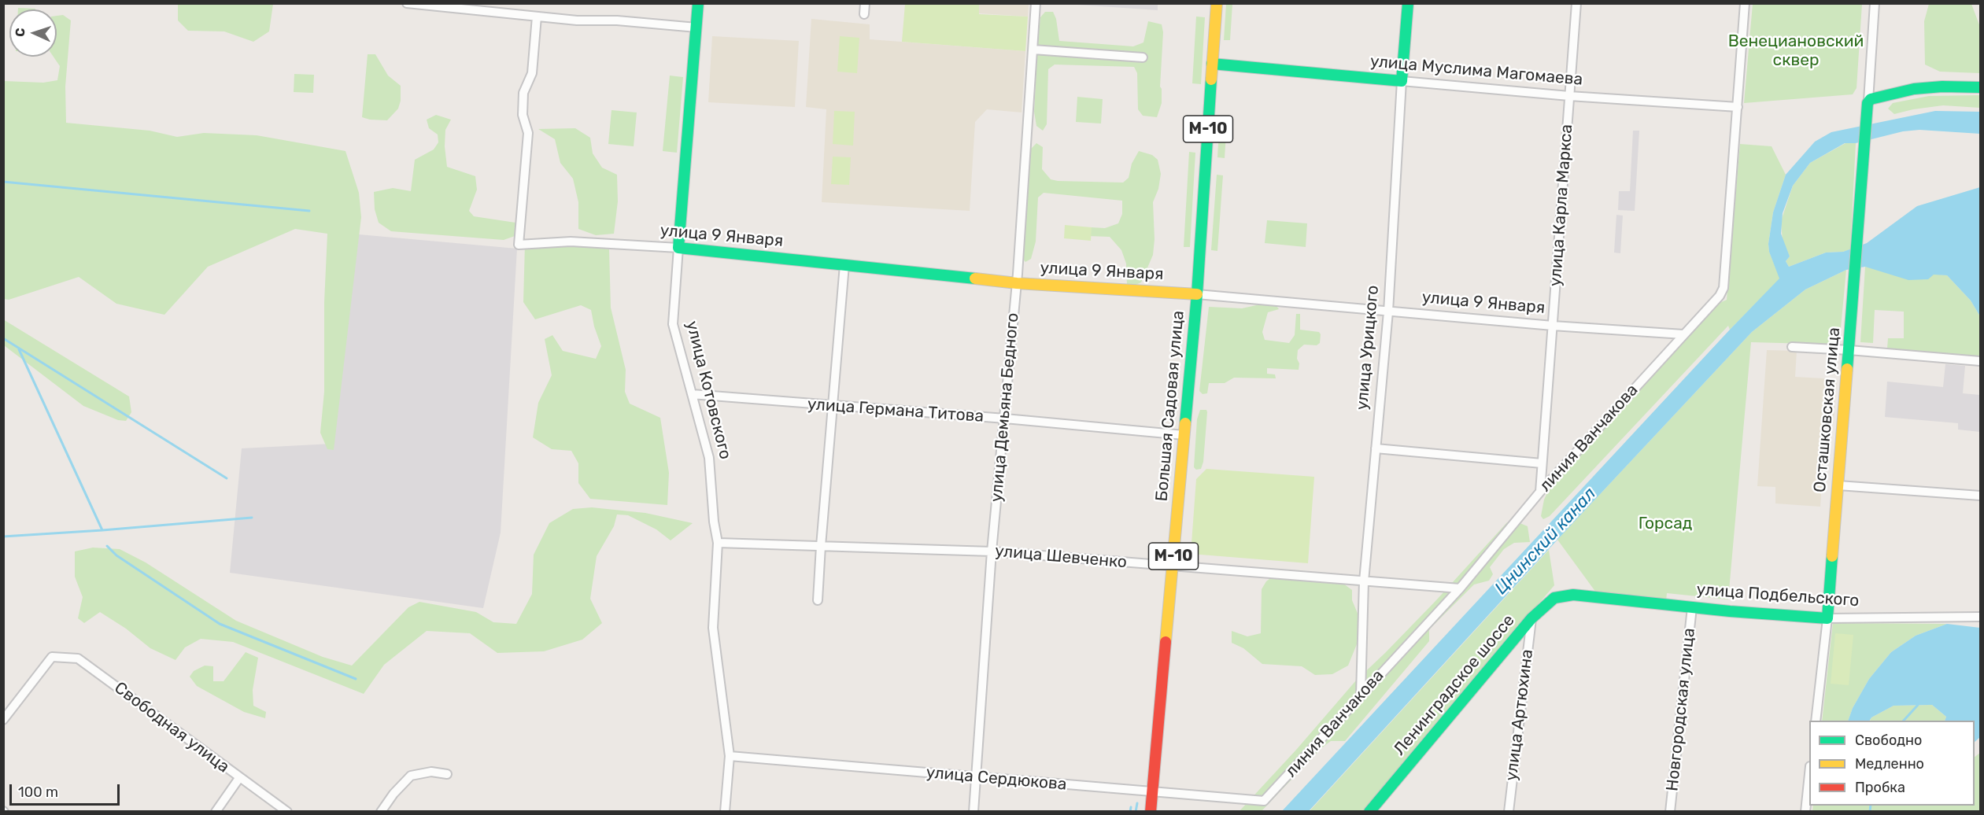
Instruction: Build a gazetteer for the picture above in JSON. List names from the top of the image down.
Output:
{
  "streets": {
    "main road": [
      "улица Муслима Магомаева",
      "М-10",
      "улица 9 Января",
      "улица Урицкого",
      "улица Котовского",
      "Большая Садовая улица",
      "Осташковская улица",
      "улица Подбельского",
      "Ленинградское шоссе"
    ],
    "street": [
      "улица Карла Маркса",
      "улица Демьяна Бедного",
      "улица Германа Титова",
      "линия Ванчакова",
      "улица Шевченко",
      "Новгородская улица",
      "улица Артюхина",
      "Свободная улица",
      "улица Сердюкова"
    ]
  },
  "crossings": [
    ["улица Муслима Магомаева", "улица Карла Маркса"],
    ["улица Муслима Магомаева", "улица Урицкого"],
    ["улица Муслима Магомаева", "Большая Садовая улица"],
    ["улица Муслима Магомаева", "линия Ванчакова"],
    ["улица Карла Маркса", "улица 9 Января"],
    ["улица Карла Маркса", "линия Ванчакова"],
    ["улица 9 Января", "улица Урицкого"],
    ["улица 9 Января", "улица Котовского"],
    ["улица 9 Января", "Большая Садовая улица"],
    ["улица 9 Января", "улица Демьяна Бедного"],
    ["улица 9 Января", "линия Ванчакова"],
    ["улица Урицкого", "линия Ванчакова"],
    ["улица Урицкого", "улица Шевченко"],
    ["улица Котовского", "улица Германа Титова"],
    ["улица Котовского", "улица Шевченко"],
    ["улица Котовского", "улица Сердюкова"],
    ["Большая Садовая улица", "улица Германа Титова"],
    ["Большая Садовая улица", "улица Шевченко"],
    ["Большая Садовая улица", "улица Сердюкова"],
    ["улица Демьяна Бедного", "улица Германа Титова"],
    ["улица Демьяна Бедного", "улица Шевченко"],
    ["улица Демьяна Бедного", "улица Сердюкова"],
    ["Осташковская улица", "улица Подбельского"],
    ["линия Ванчакова", "улица Шевченко"],
    ["линия Ванчакова", "улица Сердюкова"],
    ["улица Подбельского", "Ленинградское шоссе"],
    ["улица Подбельского", "Новгородская улица"],
    ["Ленинградское шоссе", "улица Артюхина"]
  ],
  "water": ["Цнинский канал"],
  "parks": ["Венециановский сквер", "Горсад"],
  "legend": ["Свободно", "Медленно", "Пробка"],
  "scale_bar": "100 m",
  "north": "left"
}
